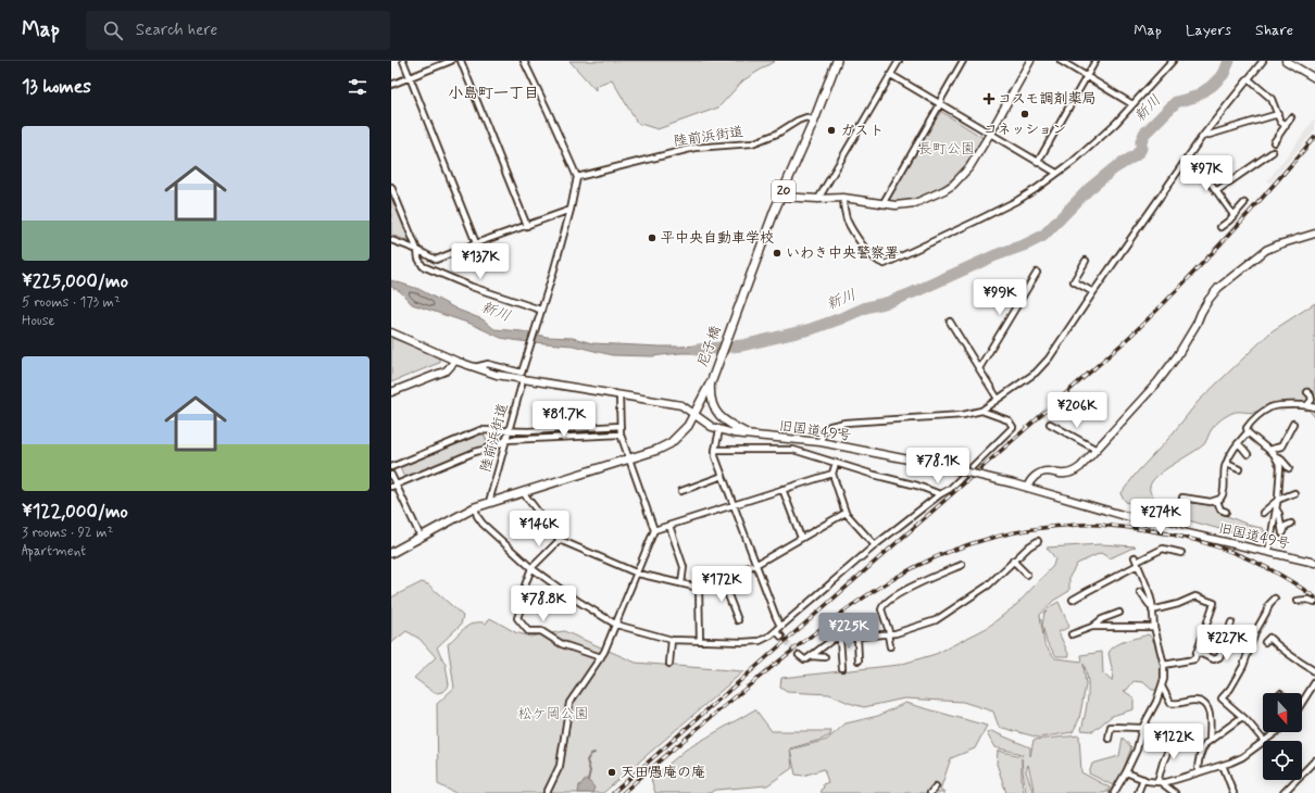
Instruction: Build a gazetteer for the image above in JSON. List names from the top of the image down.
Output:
{
  "streets": {
    "main road": ["20", "尼子橋"],
    "street": ["陸前浜街道", "旧国道49号"]
  },
  "crossings": [
    ["陸前浜街道", "20"],
    ["陸前浜街道", "旧国道49号"],
    ["20", "尼子橋"],
    ["20", "旧国道49号"]
  ],
  "districts": ["小島町一丁目"],
  "water": ["新川"],
  "parks": ["長町公園", "松ケ岡公園"],
  "places": {
    "health": ["コスモ調剤薬局"],
    "other": [
      "コネッション",
      "ガスト",
      "平中央自動車学校",
      "いわき中央警察署",
      "天田愚庵の庵"
    ]
  },
  "north": "bottom",
  "page": {
    "header": "Map",
    "search": "Search here",
    "nav": ["Map", "Layers", "Share"],
    "heading": "13 homes",
    "list": [
      {
        "name": "¥225,000/mo",
        "note": "5 rooms · 173 m² · House"
      },
      {
        "name": "¥122,000/mo",
        "note": "3 rooms · 92 m² · Apartment"
      }
    ],
    "price": [
      "¥97K",
      "¥137K",
      "¥99K",
      "¥206K",
      "¥81.7K",
      "¥78.1K",
      "¥274K",
      "¥146K",
      "¥172K",
      "¥78.8K",
      "¥225K",
      "¥227K",
      "¥122K"
    ]
  }
}
